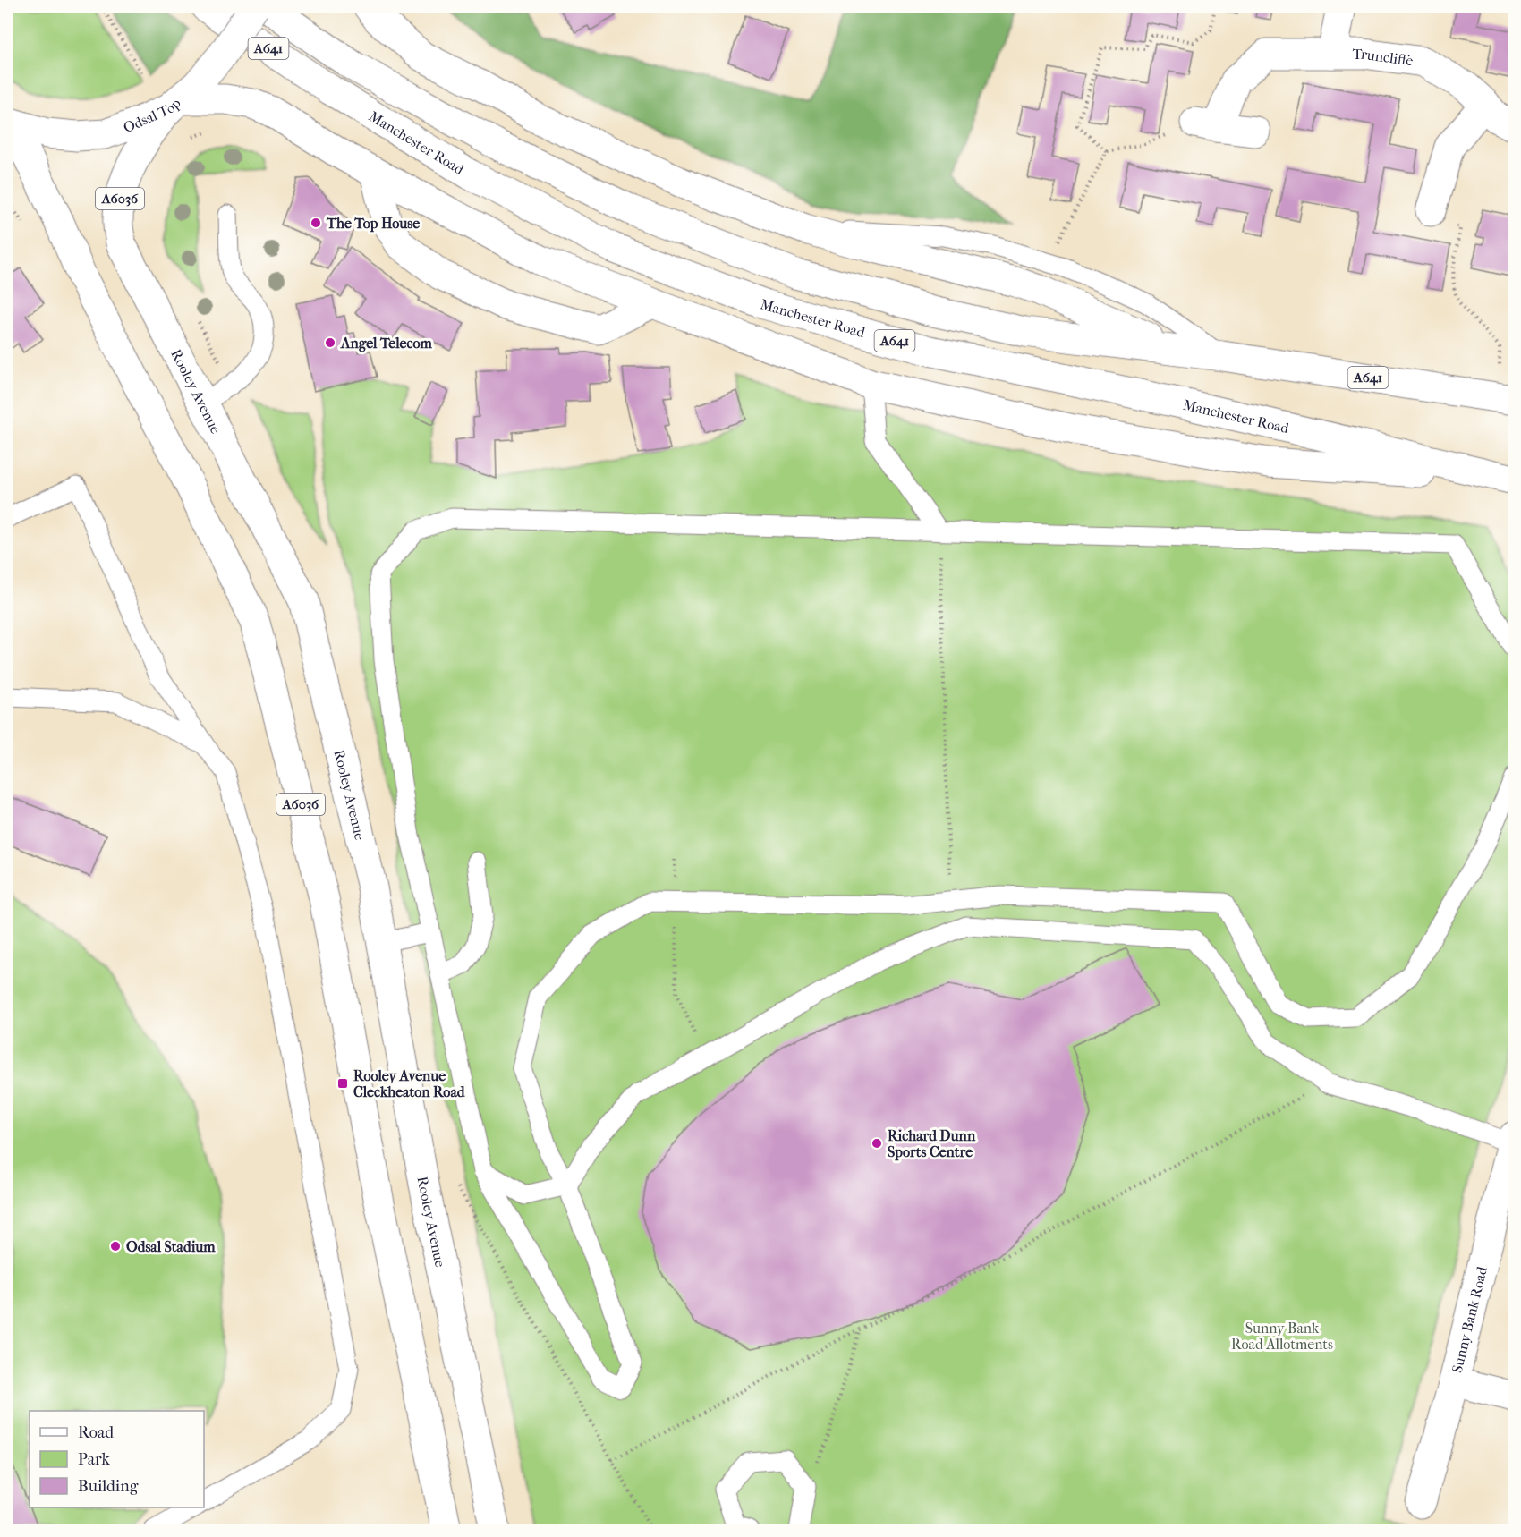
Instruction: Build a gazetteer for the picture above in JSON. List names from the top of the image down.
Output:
{
  "streets": {
    "main road": [
      "A641",
      "Truncliffe",
      "Odsal Top",
      "Manchester Road",
      "A6036",
      "Rooley Avenue",
      "Sunny Bank Road"
    ]
  },
  "crossings": [
    ["Odsal Top", "A6036"],
    ["Odsal Top", "Rooley Avenue"]
  ],
  "parks": ["Sunny Bank Road Allotments"],
  "places": {
    "other": [
      "The Top House",
      "Angel Telecom",
      "Richard Dunn Sports Centre",
      "Odsal Stadium"
    ],
    "transit": ["Rooley Avenue Cleckheaton Road"]
  },
  "legend": ["Road", "Park", "Building"]
}
